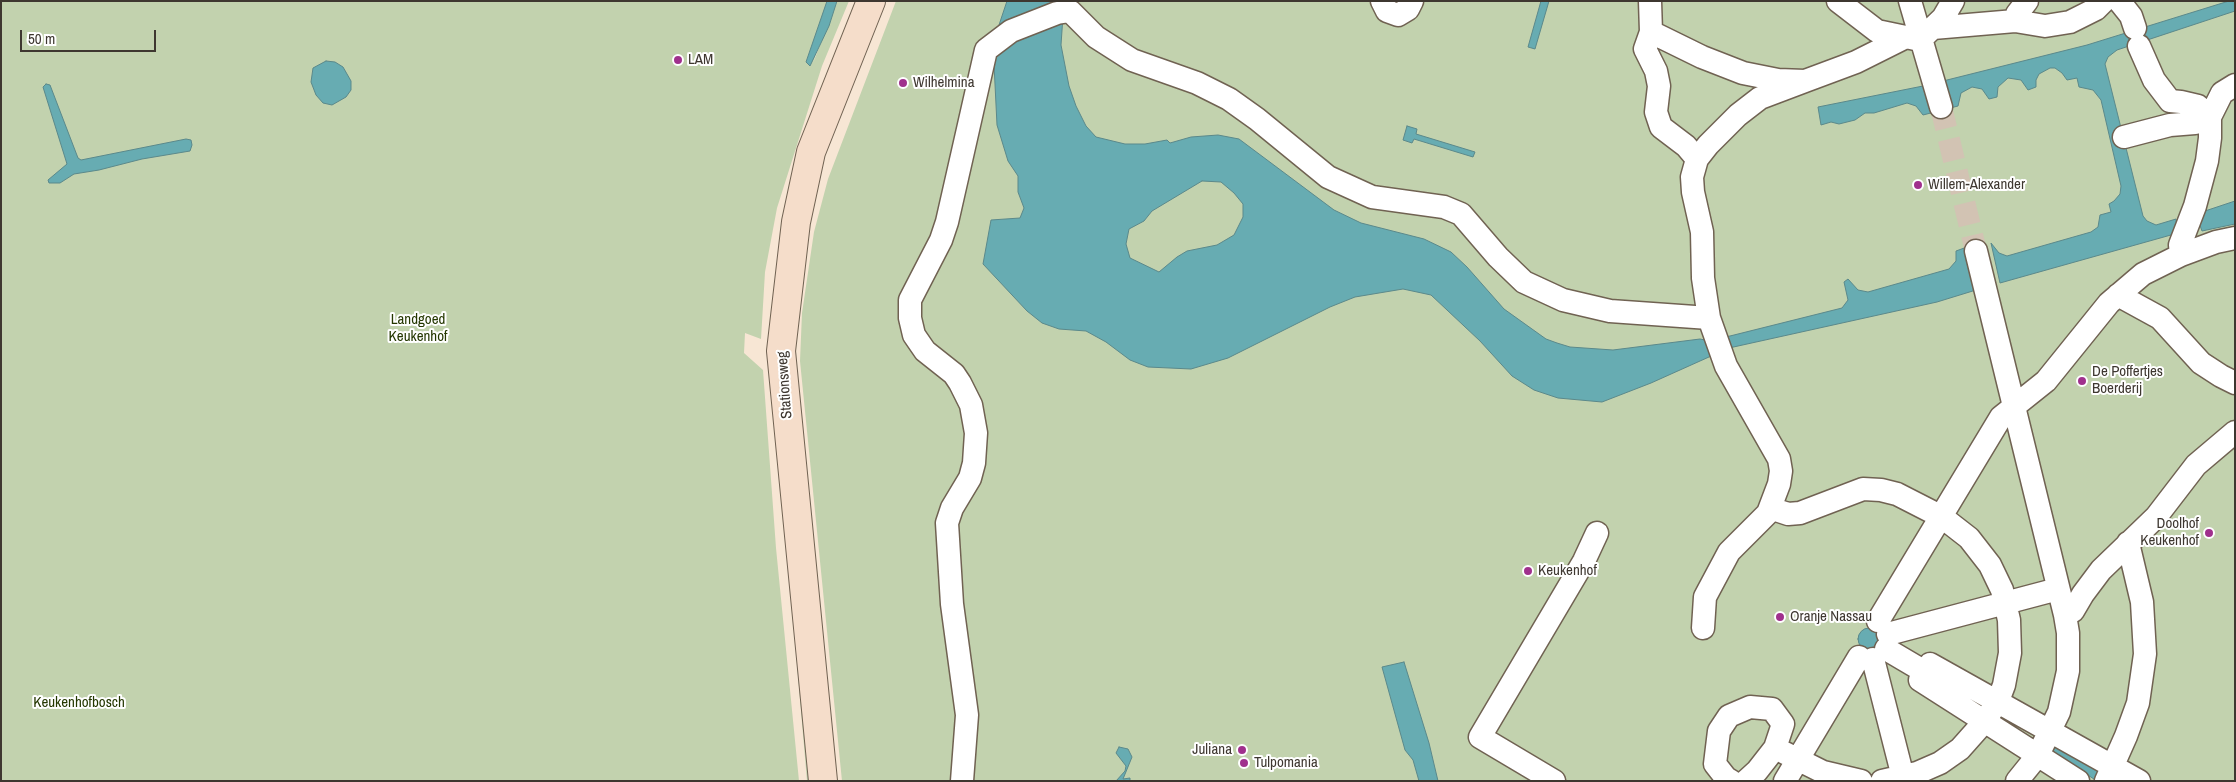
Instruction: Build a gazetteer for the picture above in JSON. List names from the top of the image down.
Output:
{
  "streets": {
    "main road": ["Stationsweg"]
  },
  "parks": ["Landgoed Keukenhof", "Keukenhofbosch"],
  "places": [
    "LAM",
    "Wilhelmina",
    "Willem-Alexander",
    "De Poffertjes Boerderij",
    "Doolhof Keukenhof",
    "Keukenhof",
    "Oranje Nassau",
    "Juliana",
    "Tulpomania"
  ],
  "scale_bar": "50 m"
}
